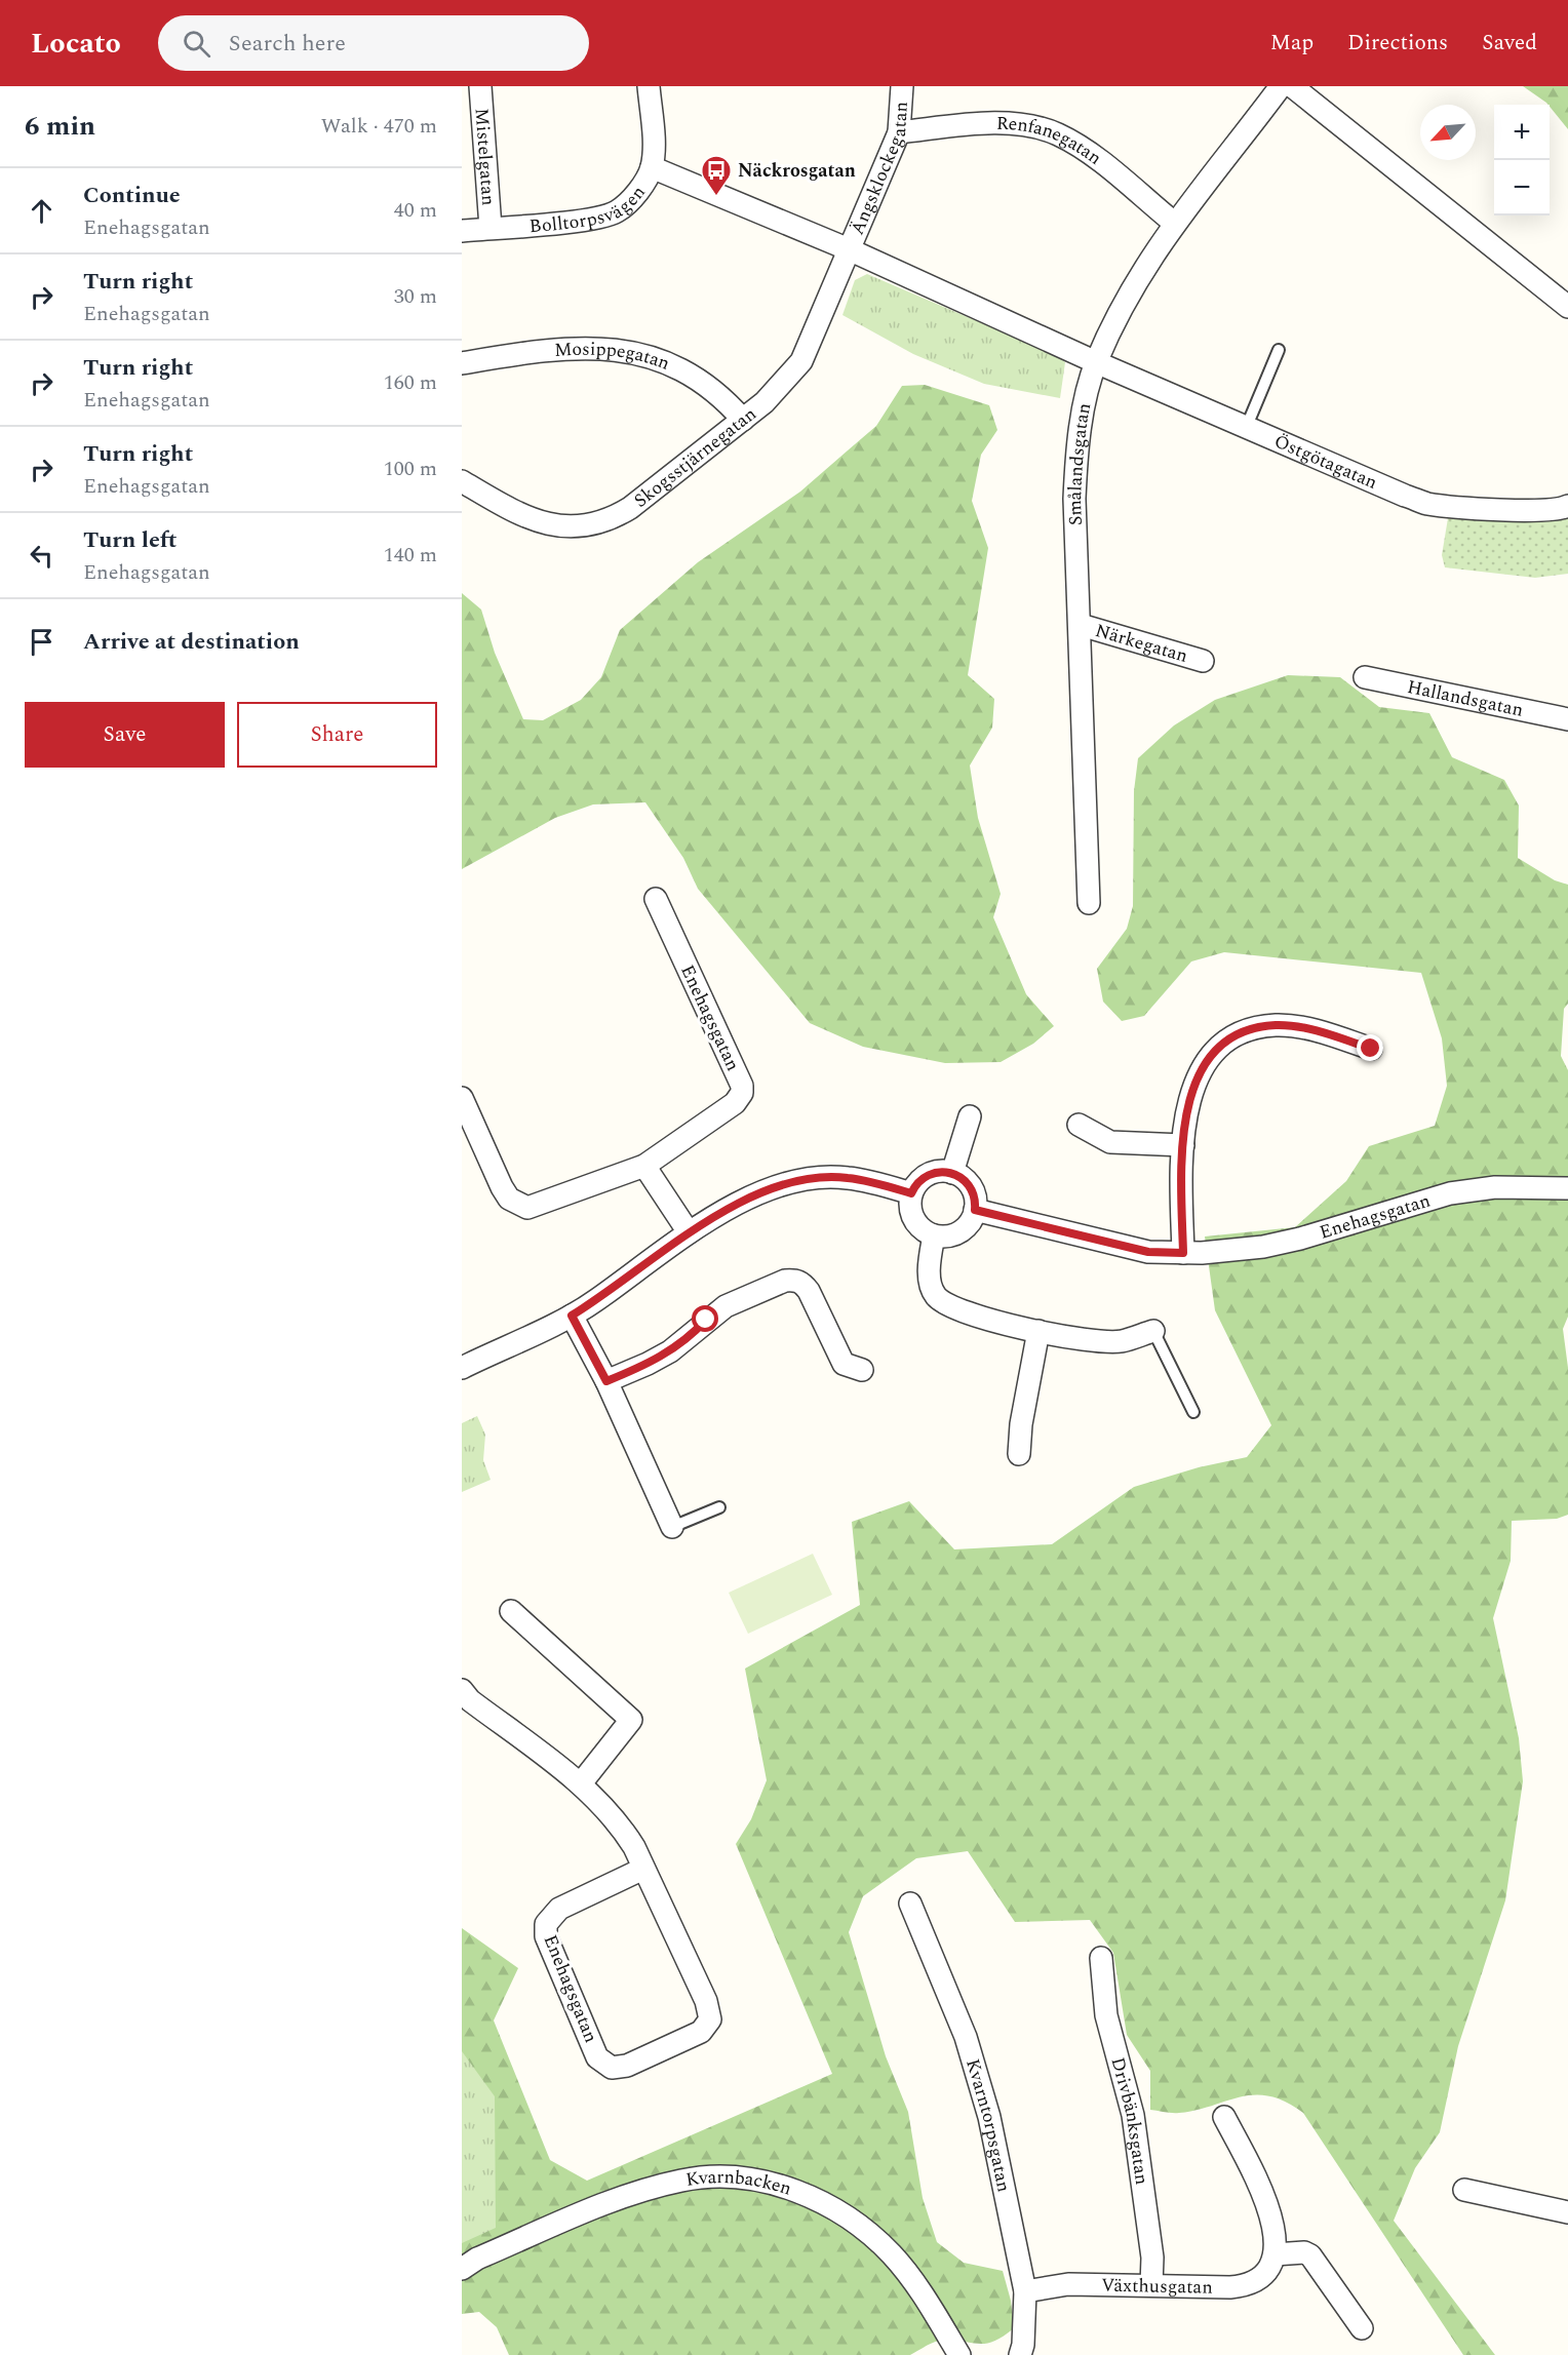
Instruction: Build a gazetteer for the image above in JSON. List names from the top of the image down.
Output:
{
  "streets": {
    "street": [
      "Renfanegatan",
      "Mistelgatan",
      "Ängsklockegatan",
      "Bolltorpsvägen",
      "Mosippegatan",
      "Skogsstjärnegatan",
      "Östgötagatan",
      "Smålandsgatan",
      "Närkegatan",
      "Hallandsgatan",
      "Enehagsgatan",
      "Drivbänksgatan",
      "Kvarntorpsgatan",
      "Kvarnbacken",
      "Växthusgatan"
    ]
  },
  "crossings": [
    ["Renfanegatan", "Ängsklockegatan"],
    ["Renfanegatan", "Smålandsgatan"],
    ["Mistelgatan", "Bolltorpsvägen"],
    ["Ängsklockegatan", "Skogsstjärnegatan"],
    ["Mosippegatan", "Skogsstjärnegatan"],
    ["Östgötagatan", "Smålandsgatan"],
    ["Smålandsgatan", "Närkegatan"],
    ["Drivbänksgatan", "Växthusgatan"],
    ["Kvarntorpsgatan", "Växthusgatan"]
  ],
  "places": {
    "bus stop": ["Näckrosgatan"]
  },
  "north": "bottom left",
  "page": {
    "header": "Locato",
    "search": "Search here",
    "nav": ["Map", "Directions", "Saved"],
    "heading": ["6 min", "Walk · 470 m"],
    "map_buttons": ["+", "−"],
    "list": [
      ["Continue", "Enehagsgatan", "40 m"],
      ["Turn right", "Enehagsgatan", "30 m"],
      ["Turn right", "Enehagsgatan", "160 m"],
      ["Turn right", "Enehagsgatan", "100 m"],
      ["Turn left", "Enehagsgatan", "140 m"],
      "Arrive at destination"
    ],
    "buttons": ["Save", "Share"]
  }
}
